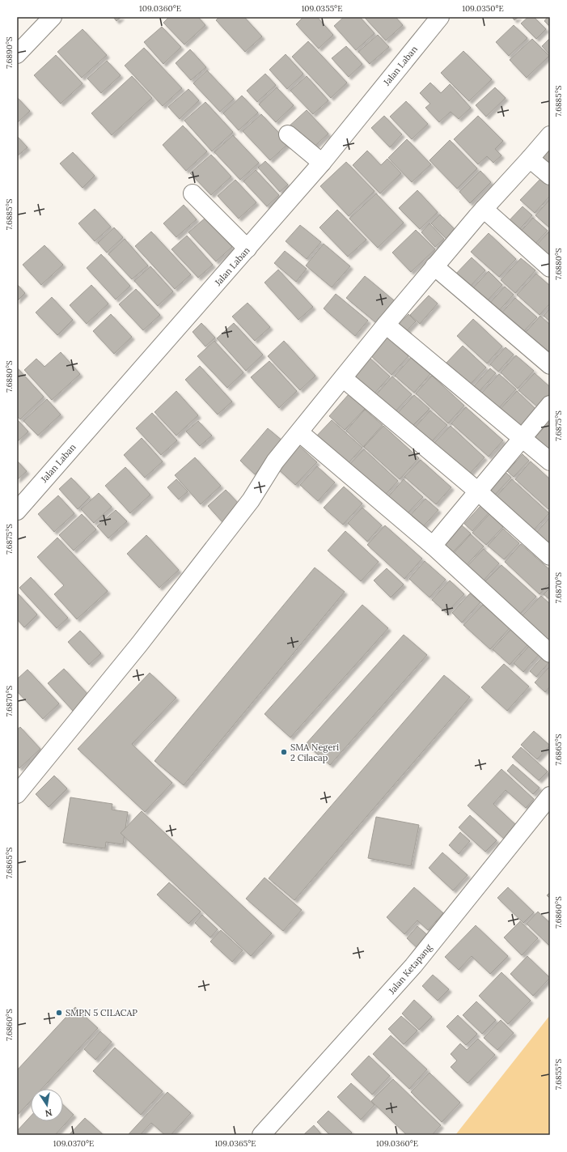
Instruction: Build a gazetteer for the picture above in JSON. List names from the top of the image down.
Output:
{
  "streets": {
    "street": ["Jalan Laban", "Jalan Ketapang"]
  },
  "places": ["SMA Negeri 2 Cilacap", "SMPN 5 CILACAP"],
  "north": "bottom",
  "coordinates": [
    "109.0360°E",
    "109.0355°E",
    "109.0350°E",
    "7.6890°S",
    "7.6885°S",
    "7.6880°S",
    "7.6875°S",
    "7.6870°S",
    "7.6865°S",
    "7.6860°S",
    "7.6855°S",
    "109.0370°E",
    "109.0365°E"
  ]
}
